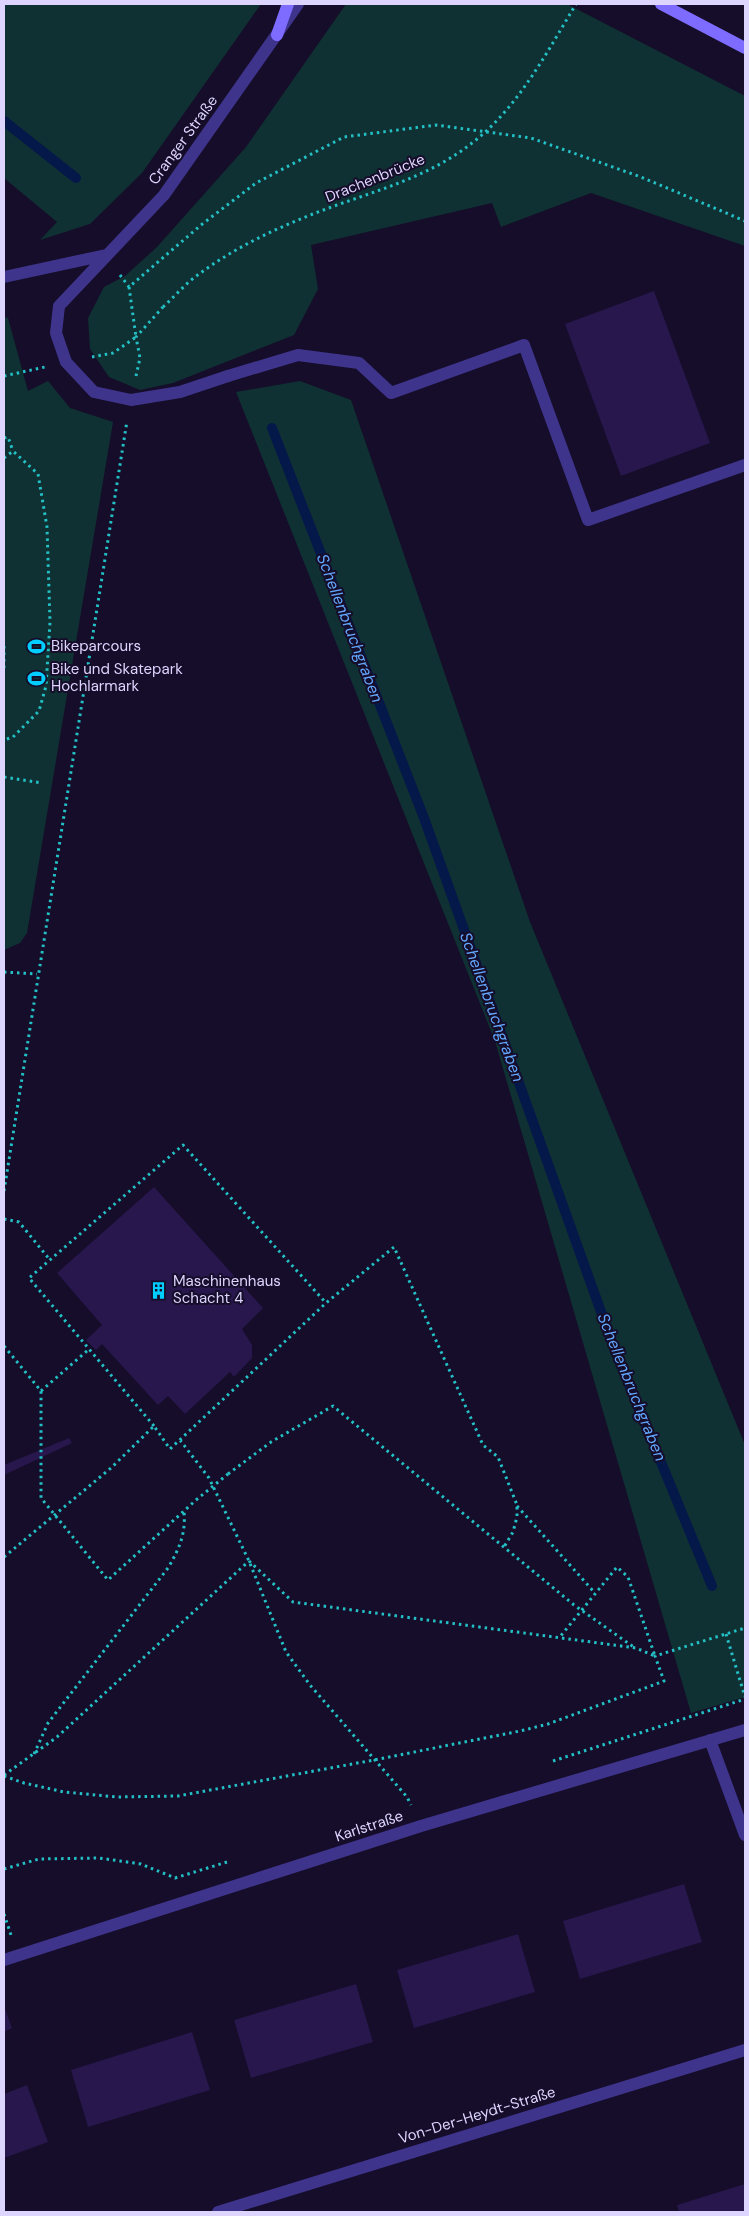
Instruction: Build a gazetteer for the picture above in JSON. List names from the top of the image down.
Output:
{
  "streets": {
    "main road": ["Cranger Straße"],
    "street": ["Karlstraße", "Von-Der-Heydt-Straße"],
    "path": ["Drachenbrücke"]
  },
  "crossings": [
    ["Cranger Straße", "Drachenbrücke"]
  ],
  "water": ["Schellenbruchgraben"],
  "places": {
    "sports": ["Bikeparcours", "Bike und Skatepark Hochlarmark"],
    "building": ["Maschinenhaus Schacht 4"]
  }
}
